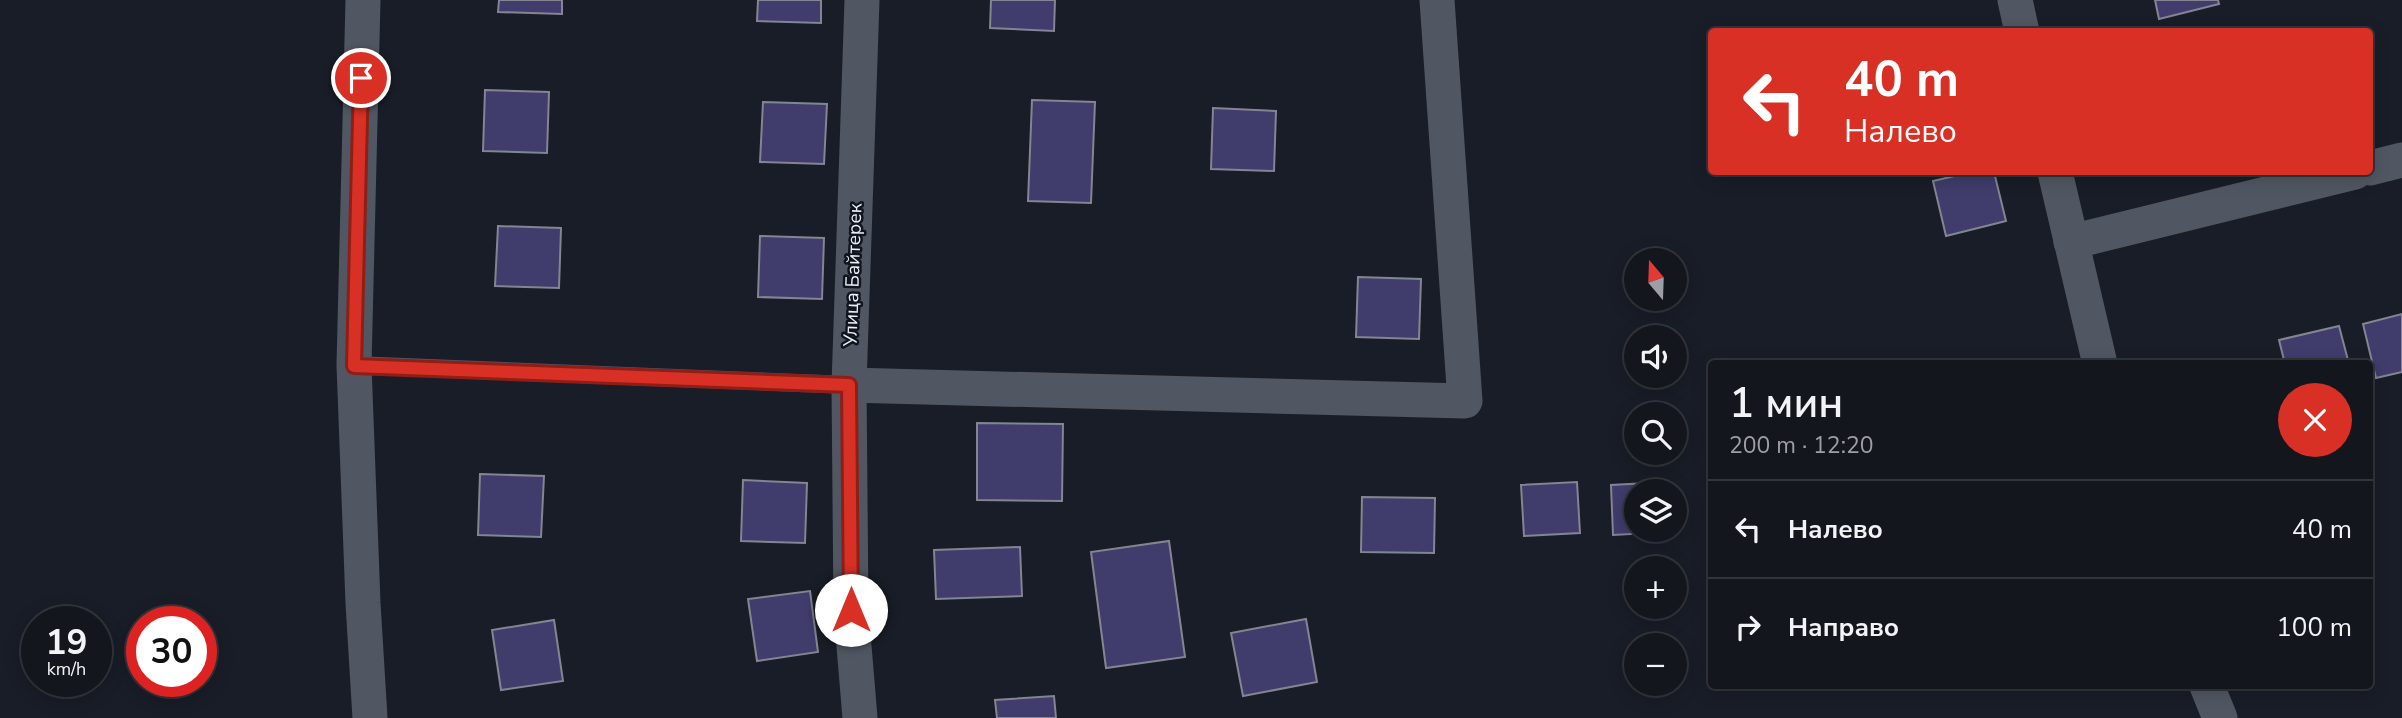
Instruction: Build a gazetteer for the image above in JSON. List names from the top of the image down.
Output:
{
  "streets": {
    "street": ["Улица Байтерек"]
  },
  "north": "top",
  "page": {
    "turn": ["40 m", "Налево"],
    "map_buttons": ["+", "−"],
    "heading": ["1 мин", "200 m · 12:20"],
    "list": [
      {
        "name": "Налево",
        "value": "40 m"
      },
      {
        "name": "Направо",
        "value": "100 m"
      }
    ],
    "speed": "19 km/h",
    "limit": "30"
  }
}
